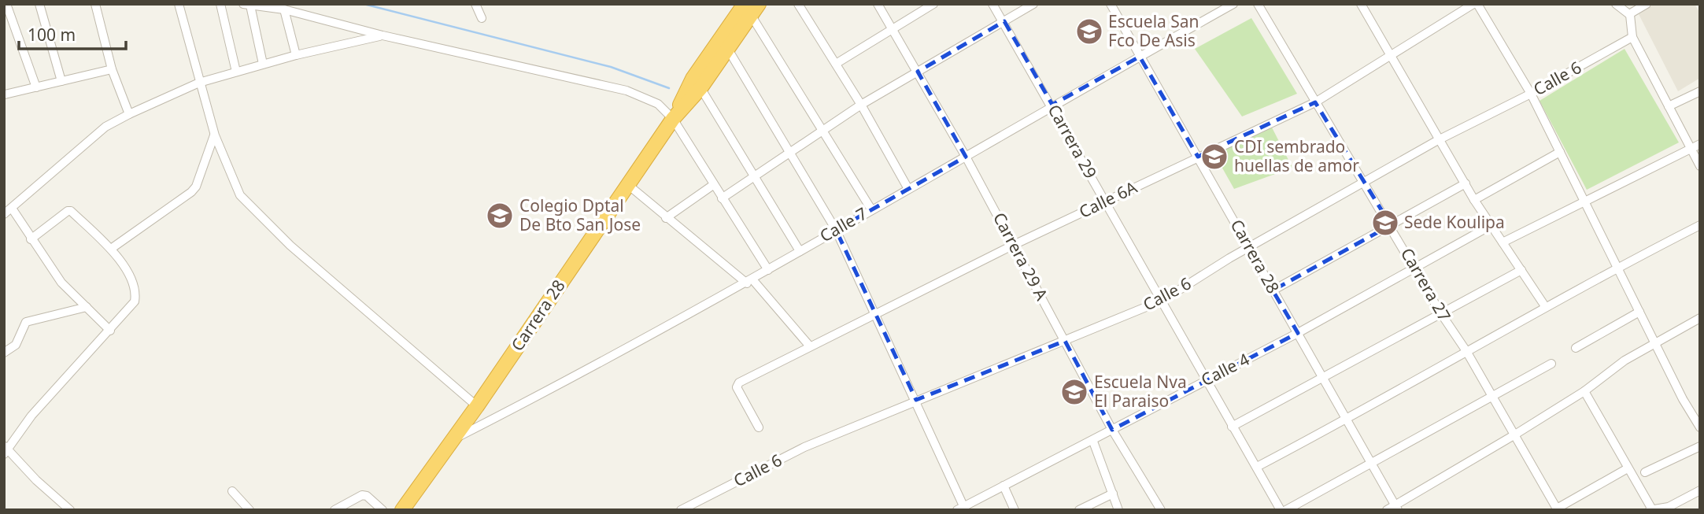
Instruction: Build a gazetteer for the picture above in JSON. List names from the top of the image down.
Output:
{
  "streets": {
    "highway": ["Carrera 28"],
    "street": [
      "Calle 6",
      "Carrera 29",
      "Calle 6A",
      "Calle 7",
      "Carrera 29 A",
      "Carrera 27",
      "Calle 4"
    ]
  },
  "crossings": [
    ["Calle 6", "Carrera 29"],
    ["Calle 6", "Carrera 29 A"],
    ["Calle 6", "Carrera 28"],
    ["Calle 6", "Carrera 27"],
    ["Carrera 29", "Calle 6A"],
    ["Carrera 29", "Calle 7"],
    ["Carrera 29", "Calle 4"],
    ["Calle 6A", "Carrera 29 A"],
    ["Calle 6A", "Carrera 28"],
    ["Calle 6A", "Carrera 27"],
    ["Calle 7", "Carrera 29 A"],
    ["Calle 7", "Carrera 28"],
    ["Carrera 29 A", "Calle 4"],
    ["Carrera 28", "Calle 4"],
    ["Carrera 27", "Calle 4"]
  ],
  "places": {
    "school or university": [
      "Escuela San Fco De Asis",
      "CDI sembrado huellas de amor",
      "Colegio Dptal De Bto San Jose",
      "Sede Koulipa",
      "Escuela Nva El Paraiso"
    ]
  },
  "scale_bar": "100 m"
}
